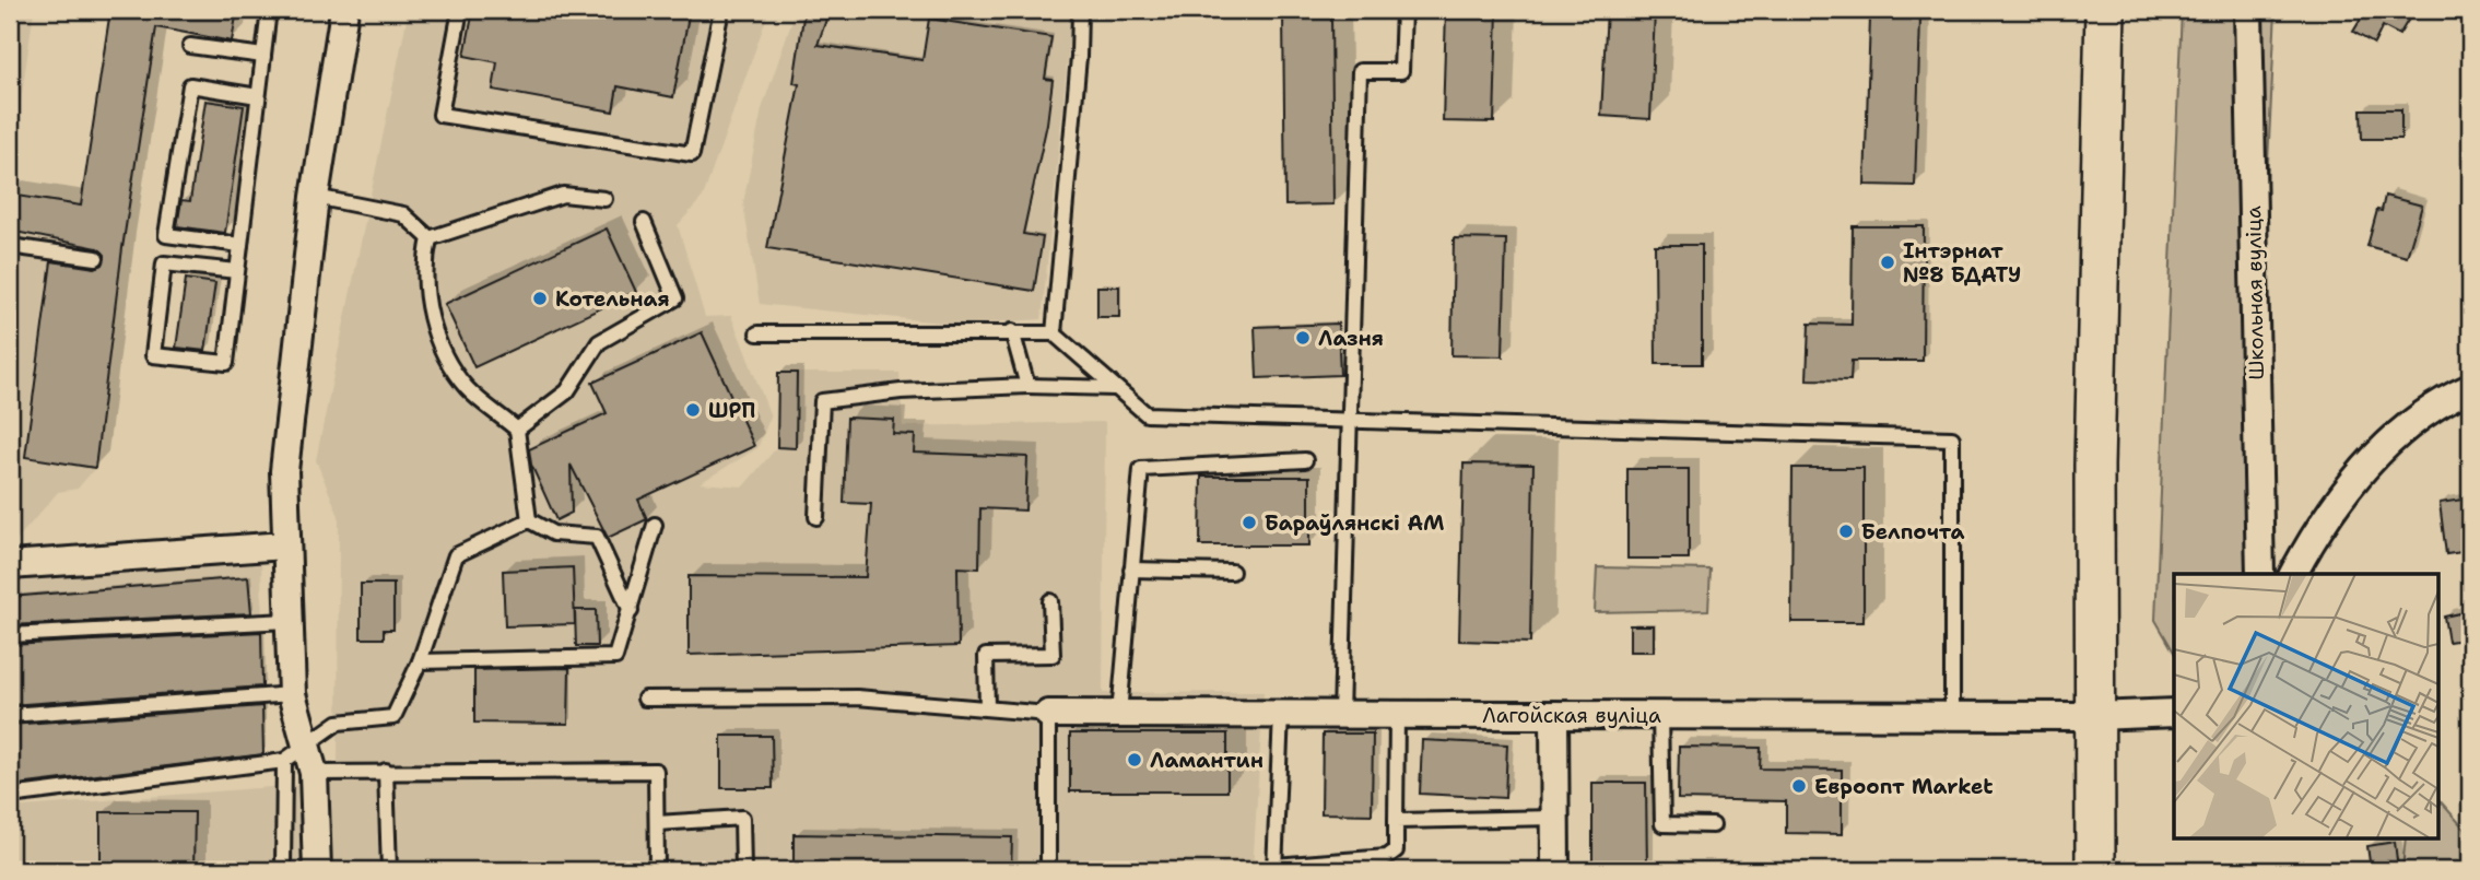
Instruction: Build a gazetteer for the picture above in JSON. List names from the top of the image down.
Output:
{
  "streets": {
    "street": ["Школьная вуліца", "Лагойская вуліца"]
  },
  "places": [
    "Інтэрнат №8 БДАТУ",
    "Котельная",
    "Лазня",
    "ШРП",
    "Бараўлянскі АМ",
    "Белпочта",
    "Ламантин",
    "Евроопт Market"
  ]
}
